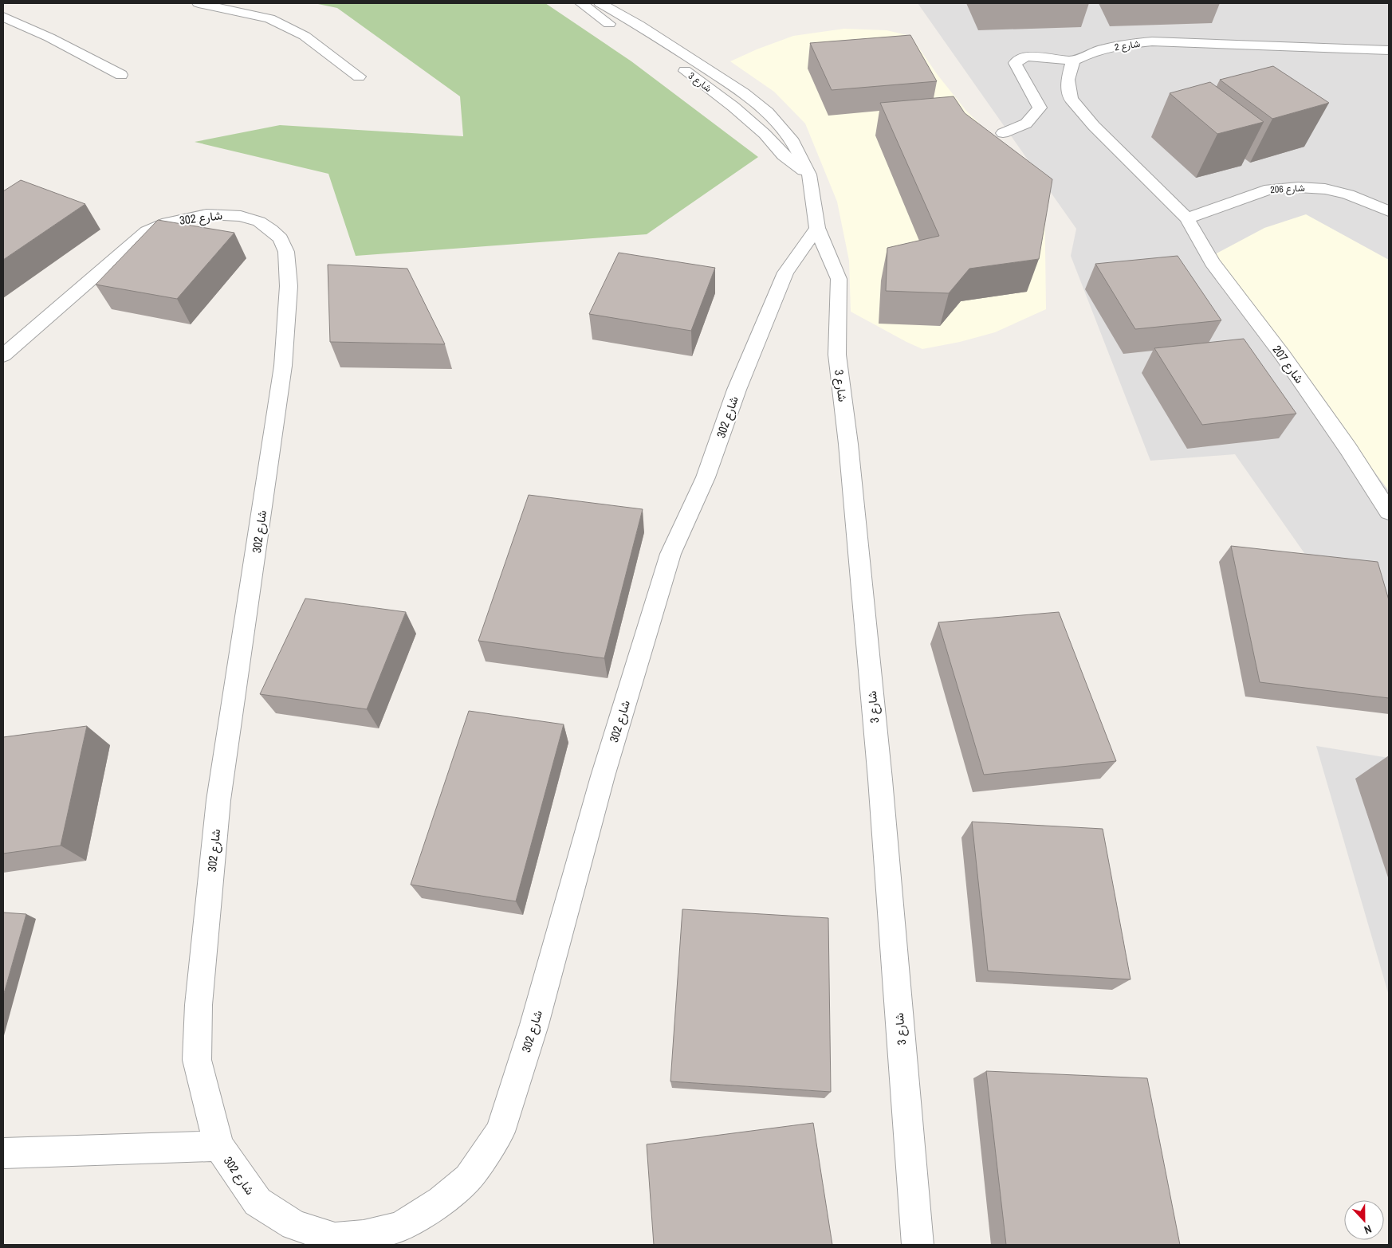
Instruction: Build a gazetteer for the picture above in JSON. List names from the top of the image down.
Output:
{
  "streets": {
    "street": [
      "شارع 2",
      "شارع 3",
      "شارع 206",
      "شارع 302",
      "شارع 207"
    ]
  },
  "crossings": [
    ["شارع 3", "شارع 302"],
    ["شارع 206", "شارع 207"]
  ],
  "north": "bottom"
}
